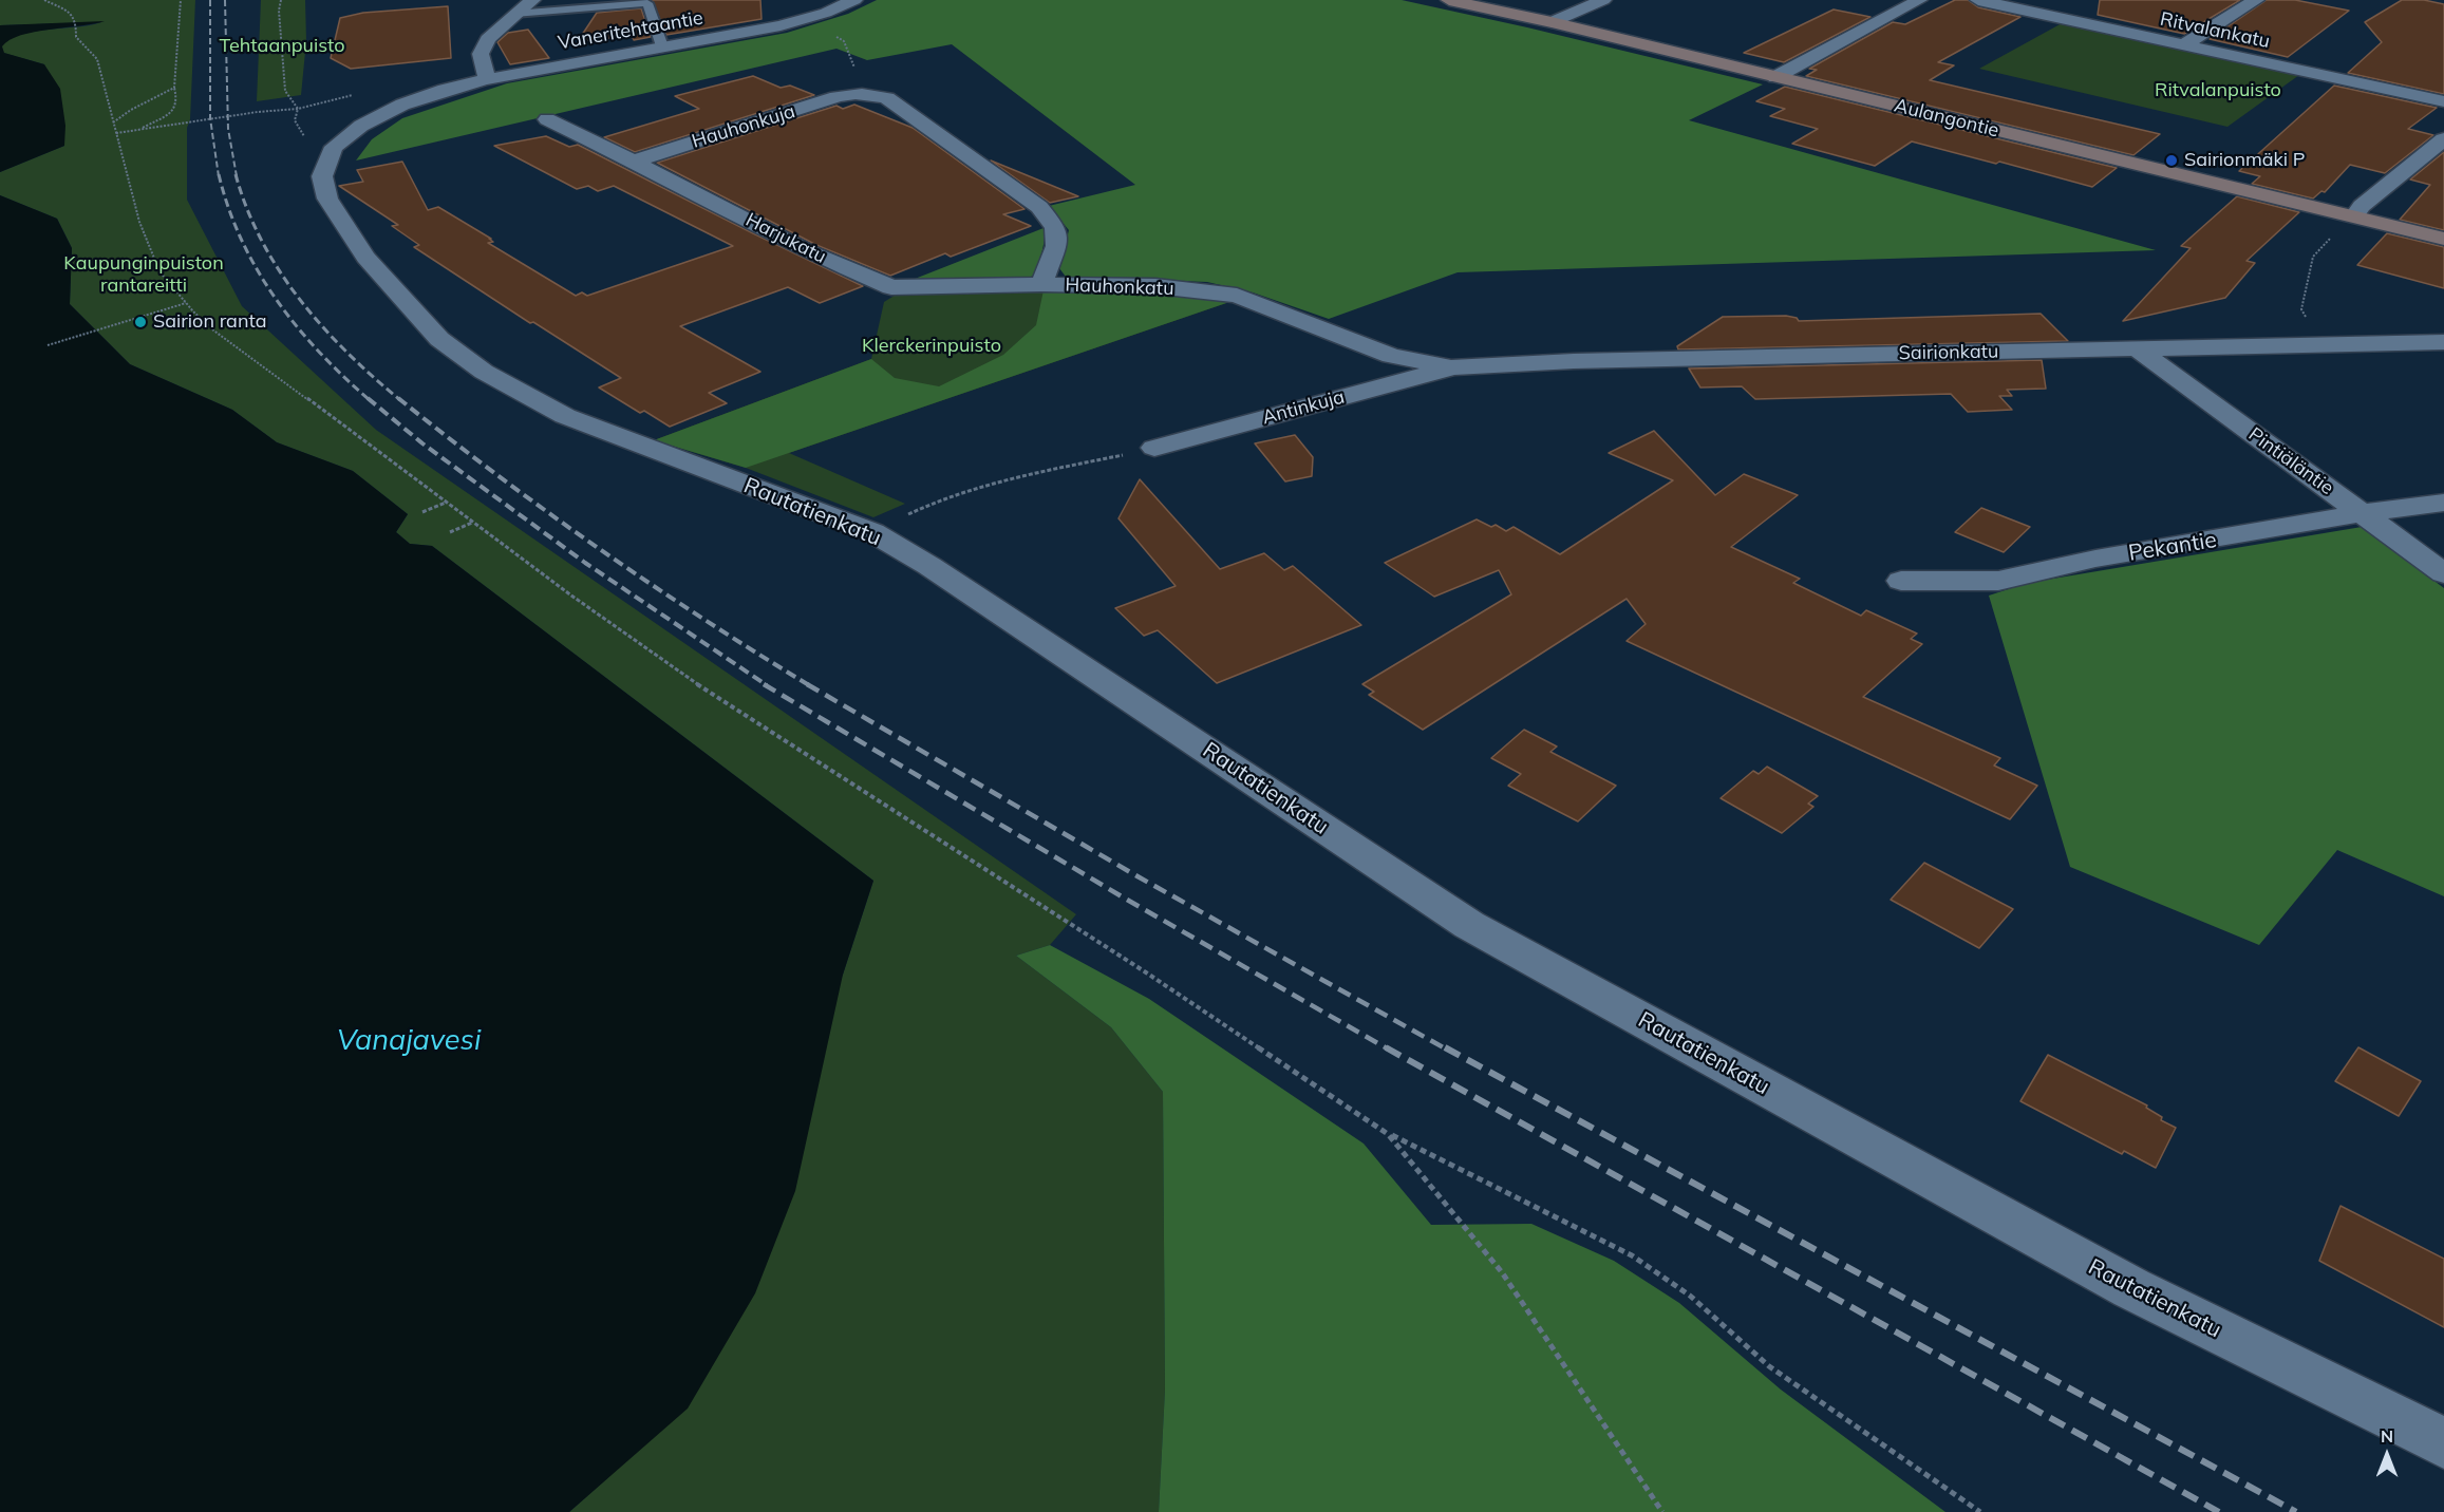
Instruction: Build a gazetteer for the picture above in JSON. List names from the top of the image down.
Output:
{
  "streets": {
    "main road": ["Aulangontie"],
    "street": [
      "Vaneritehtaantie",
      "Ritvalankatu",
      "Hauhonkuja",
      "Harjukatu",
      "Hauhonkatu",
      "Sairionkatu",
      "Antinkuja",
      "Pintiäläntie",
      "Rautatienkatu",
      "Pekantie"
    ]
  },
  "crossings": [
    ["Hauhonkuja", "Harjukatu"],
    ["Hauhonkuja", "Hauhonkatu"],
    ["Harjukatu", "Hauhonkatu"],
    ["Hauhonkatu", "Sairionkatu"],
    ["Hauhonkatu", "Antinkuja"],
    ["Sairionkatu", "Antinkuja"],
    ["Sairionkatu", "Pintiäläntie"],
    ["Pintiäläntie", "Pekantie"]
  ],
  "water": ["Vanajavesi"],
  "parks": [
    "Tehtaanpuisto",
    "Ritvalanpuisto",
    "Kaupunginpuiston rantareitti",
    "Klerckerinpuisto"
  ],
  "places": ["Sairionmäki P", "Sairion ranta"],
  "north": "top"
}
